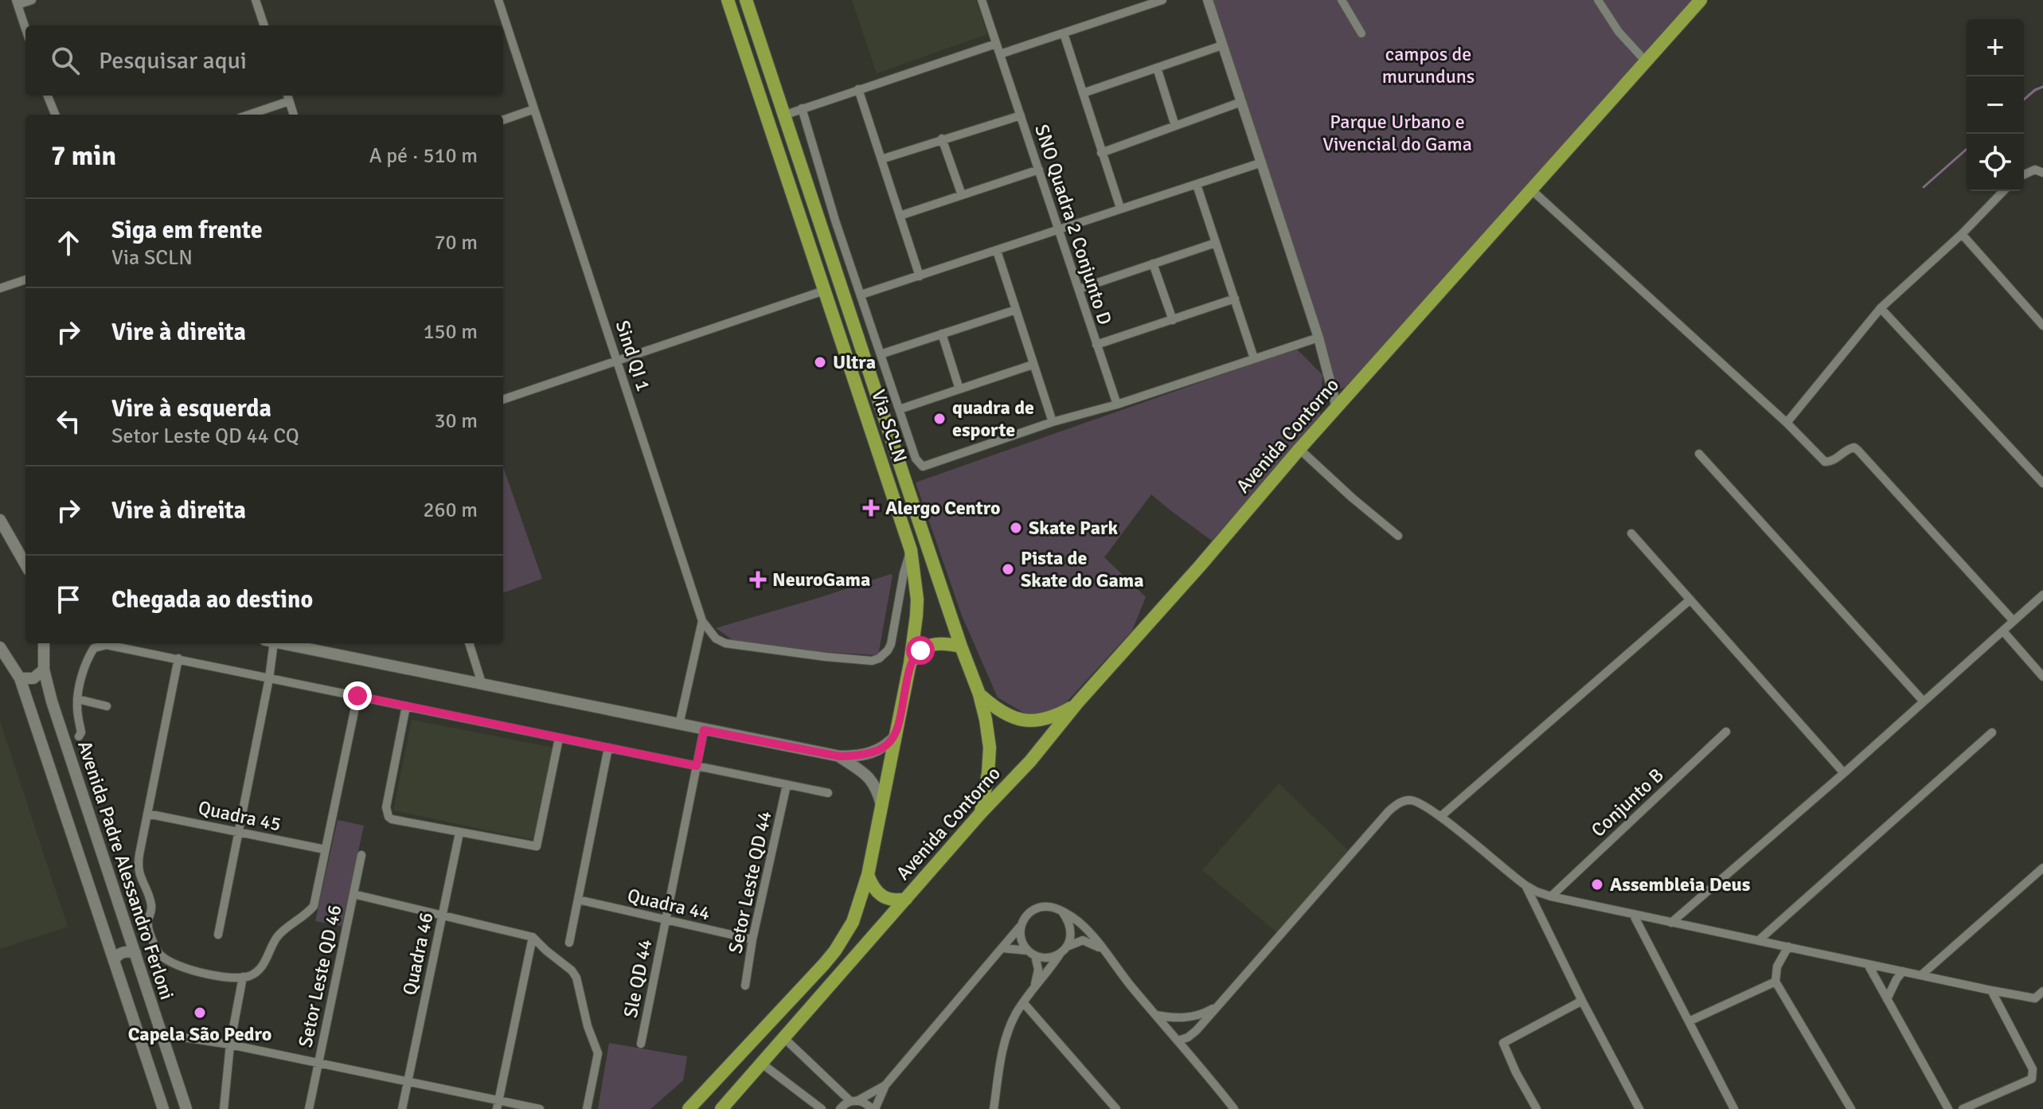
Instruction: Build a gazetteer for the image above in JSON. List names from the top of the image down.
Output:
{
  "streets": {
    "main road": ["Via SCLN", "Avenida Contorno", "Avenida Padre Alessandro Ferloni"],
    "street": [
      "SNO Quadra 2 Conjunto D",
      "Sind QI 1",
      "Conjunto B",
      "Quadra 45",
      "Setor Leste QD 44",
      "Quadra 44",
      "Quadra 46",
      "Setor Leste QD 46",
      "Sle QD 44"
    ]
  },
  "crossings": [
    ["Via SCLN", "Avenida Contorno"],
    ["Setor Leste QD 44", "Quadra 44"],
    ["Quadra 44", "Sle QD 44"]
  ],
  "parks": ["campos de murunduns", "Parque Urbano e Vivencial do Gama"],
  "places": {
    "other": [
      "Ultra",
      "quadra de esporte",
      "Skate Park",
      "Pista de Skate do Gama",
      "Assembleia Deus",
      "Capela São Pedro"
    ],
    "health": ["Alergo Centro", "NeuroGama"]
  },
  "page": {
    "map_buttons": ["+", "−"],
    "search": "Pesquisar aqui",
    "heading": ["7 min", "A pé · 510 m"],
    "list": [
      ["Siga em frente", "Via SCLN", "70 m"],
      ["Vire à direita", "150 m"],
      ["Vire à esquerda", "Setor Leste QD 44 CQ", "30 m"],
      ["Vire à direita", "260 m"],
      "Chegada ao destino"
    ]
  }
}
